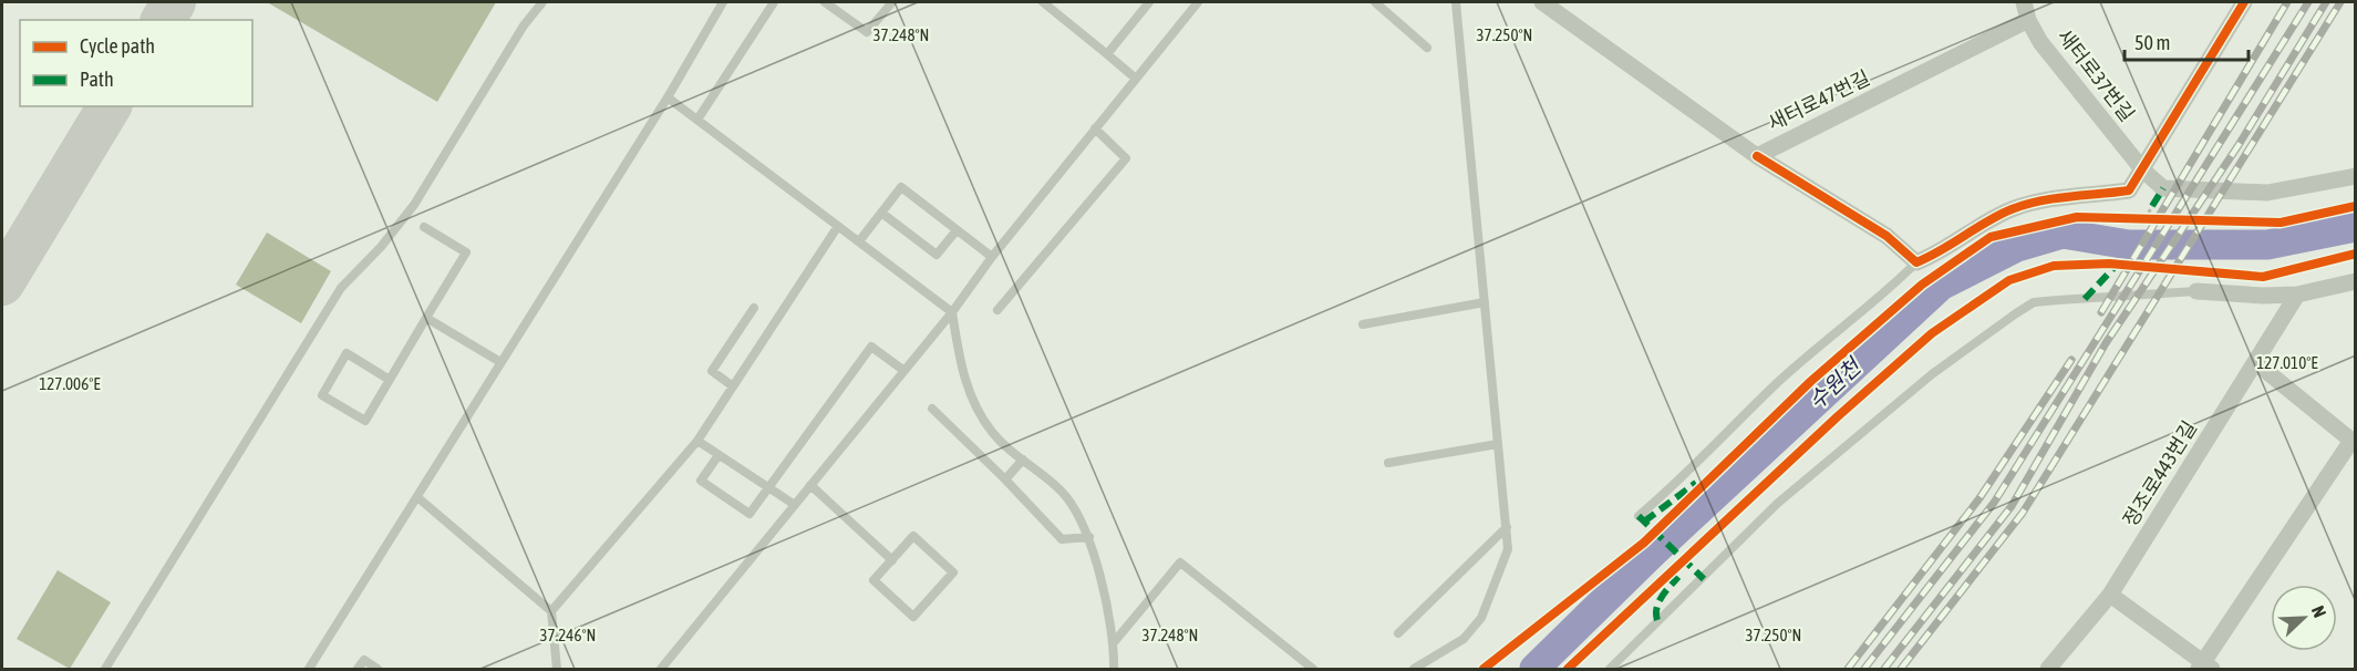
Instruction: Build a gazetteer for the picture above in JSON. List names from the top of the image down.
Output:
{
  "streets": {
    "street": ["새터로37번길", "새터로47번길", "정조로443번길"]
  },
  "crossings": [
    ["새터로37번길", "새터로47번길"]
  ],
  "water": ["수원천"],
  "legend": ["Cycle path", "Path"],
  "scale_bar": "50 m",
  "north": "top right",
  "coordinates": [
    "37.248°N",
    "37.250°N",
    "127.010°E",
    "127.006°E",
    "37.246°N"
  ]
}
